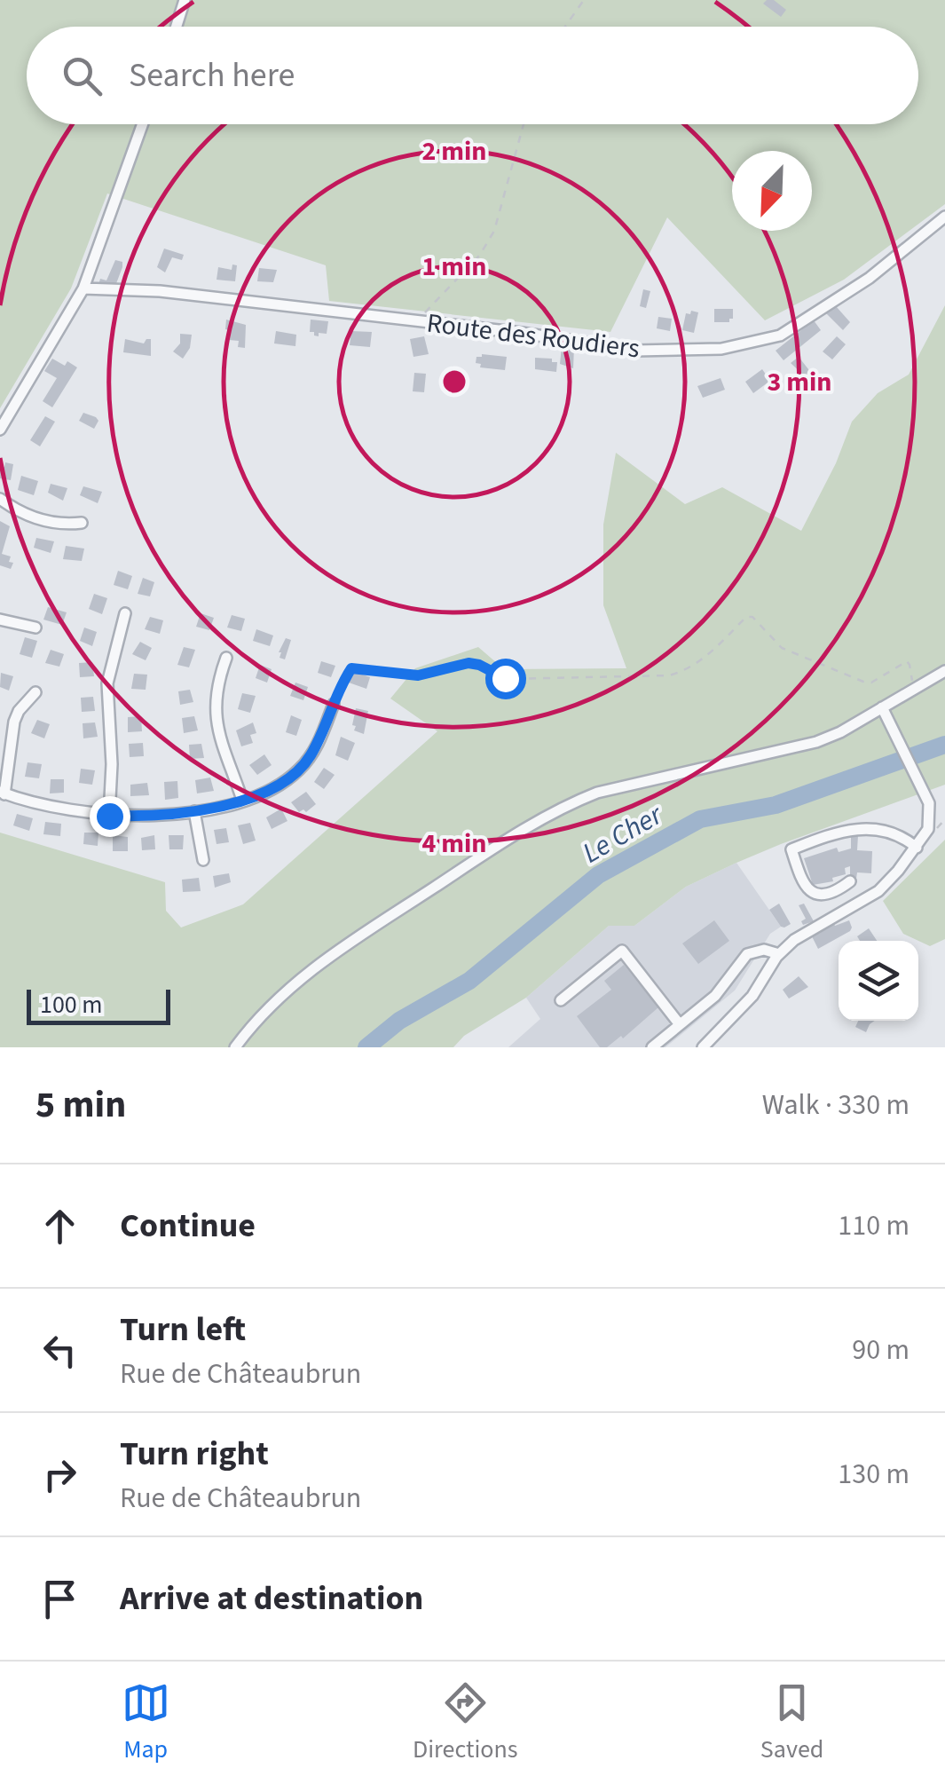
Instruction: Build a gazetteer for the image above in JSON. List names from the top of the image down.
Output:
{
  "streets": {
    "street": ["Route des Roudiers"]
  },
  "water": ["Le Cher"],
  "scale_bar": "100 m",
  "north": "bottom left",
  "page": {
    "search": "Search here",
    "scale": "100 m",
    "heading": ["5 min", "Walk · 330 m"],
    "list": [
      ["Continue", "110 m"],
      ["Turn left", "Rue de Châteaubrun", "90 m"],
      ["Turn right", "Rue de Châteaubrun", "130 m"],
      "Arrive at destination"
    ],
    "nav": ["Map", "Directions", "Saved"]
  },
  "rings": [
    "2 min",
    "1 min",
    "3 min",
    "4 min"
  ]
}
